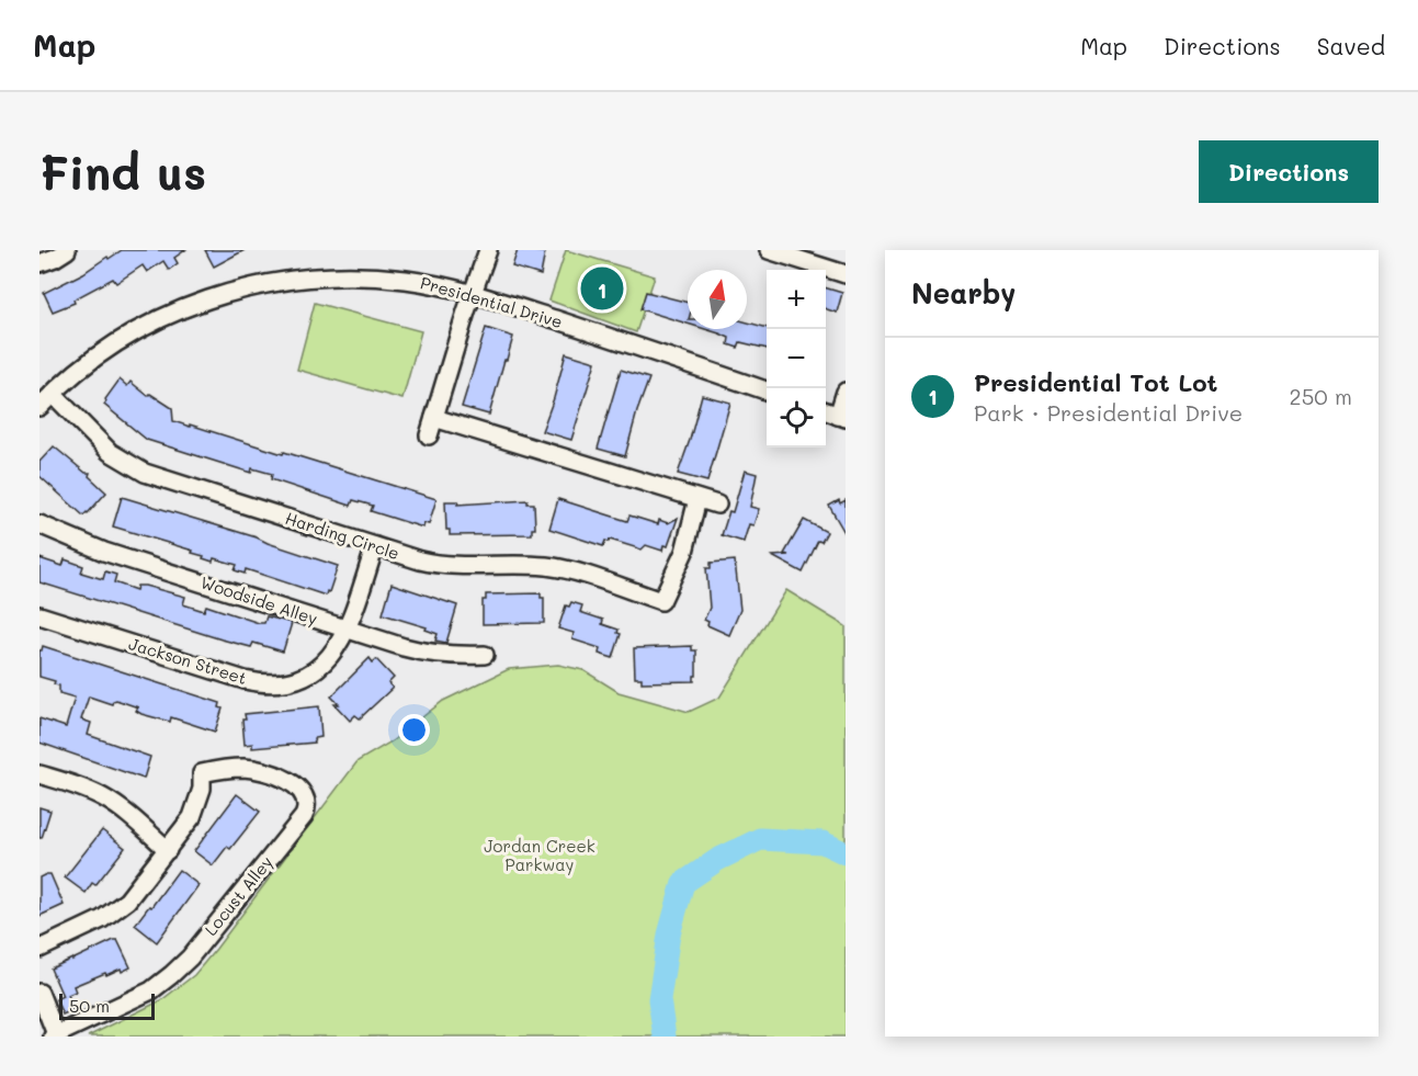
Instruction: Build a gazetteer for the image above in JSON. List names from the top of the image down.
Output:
{
  "streets": {
    "street": [
      "Presidential Drive",
      "Harding Circle",
      "Woodside Alley",
      "Jackson Street",
      "Locust Alley"
    ]
  },
  "crossings": [
    ["Presidential Drive", "Harding Circle"],
    ["Harding Circle", "Jackson Street"],
    ["Woodside Alley", "Jackson Street"]
  ],
  "parks": ["Jordan Creek Parkway"],
  "scale_bar": "50 m",
  "north": "top",
  "page": {
    "header": "Map",
    "nav": ["Map", "Directions", "Saved"],
    "buttons": "Directions",
    "title": "Find us",
    "heading": "Nearby",
    "pins": "1",
    "map_buttons": ["+", "−"],
    "list": [
      {
        "mark": "1",
        "name": "Presidential Tot Lot",
        "note": "Park · Presidential Drive",
        "value": "250 m"
      }
    ],
    "scale": "50 m"
  }
}
